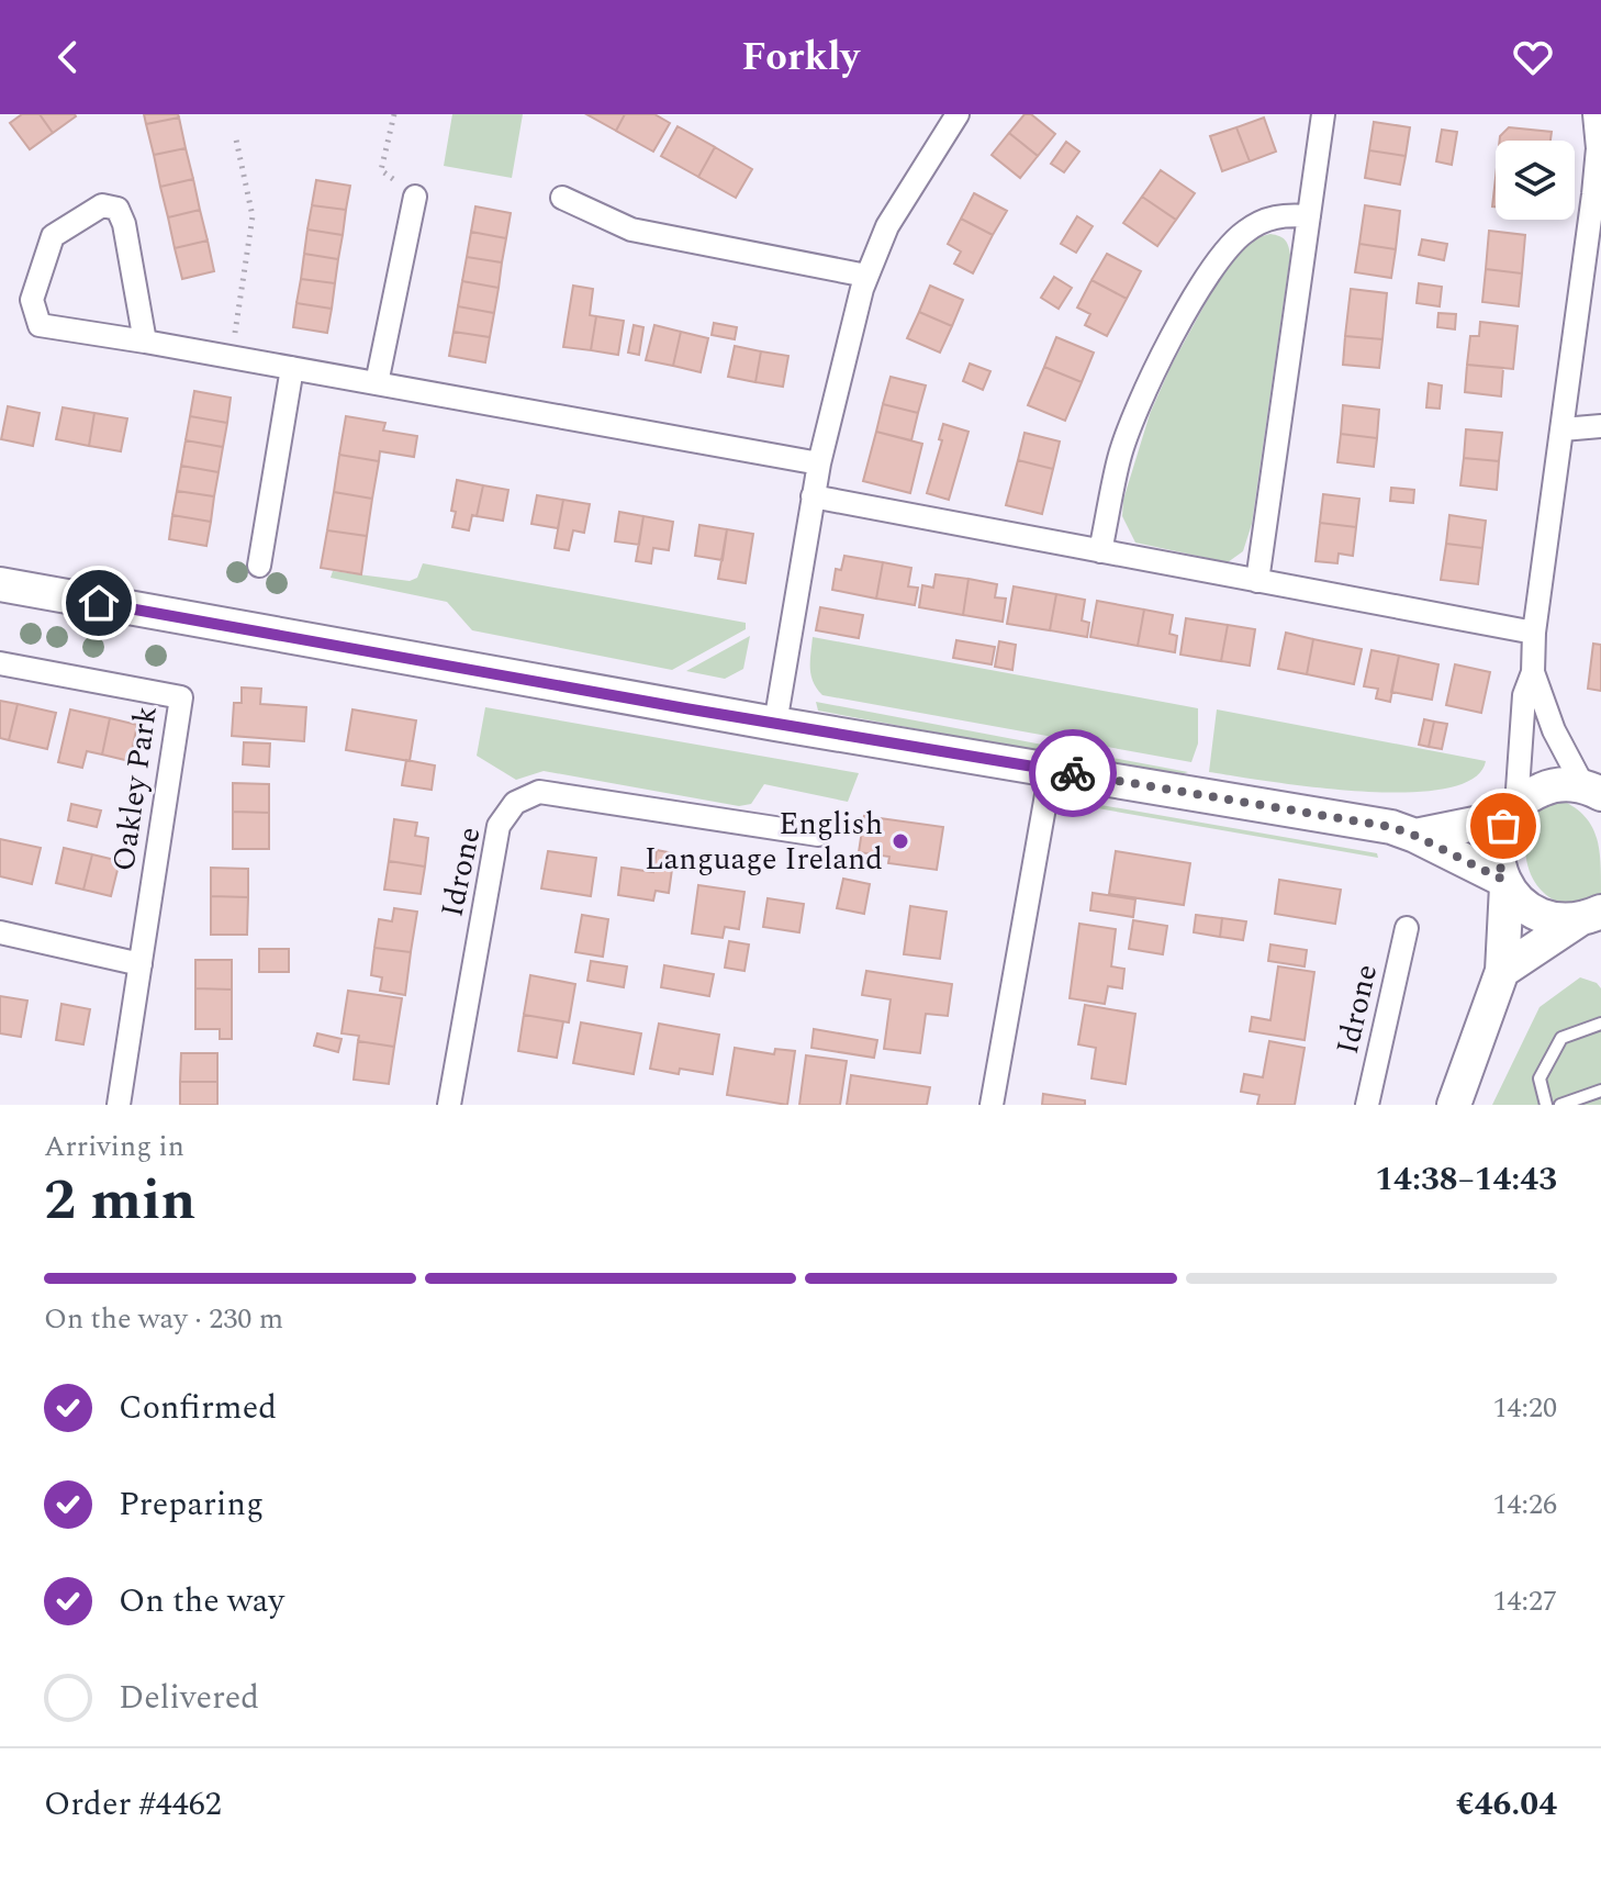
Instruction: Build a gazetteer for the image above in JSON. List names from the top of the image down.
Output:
{
  "streets": {
    "street": ["Oakley Park", "Idrone"]
  },
  "places": ["English Language Ireland"],
  "page": {
    "header": "Forkly",
    "heading": ["2 min", "Arriving in", "14:38–14:43"],
    "panel": ["Order #4462", "€46.04"],
    "bar": "On the way · 230 m",
    "list": [
      ["Confirmed", "14:20"],
      ["Preparing", "14:26"],
      ["On the way", "14:27"],
      "Delivered"
    ]
  }
}
